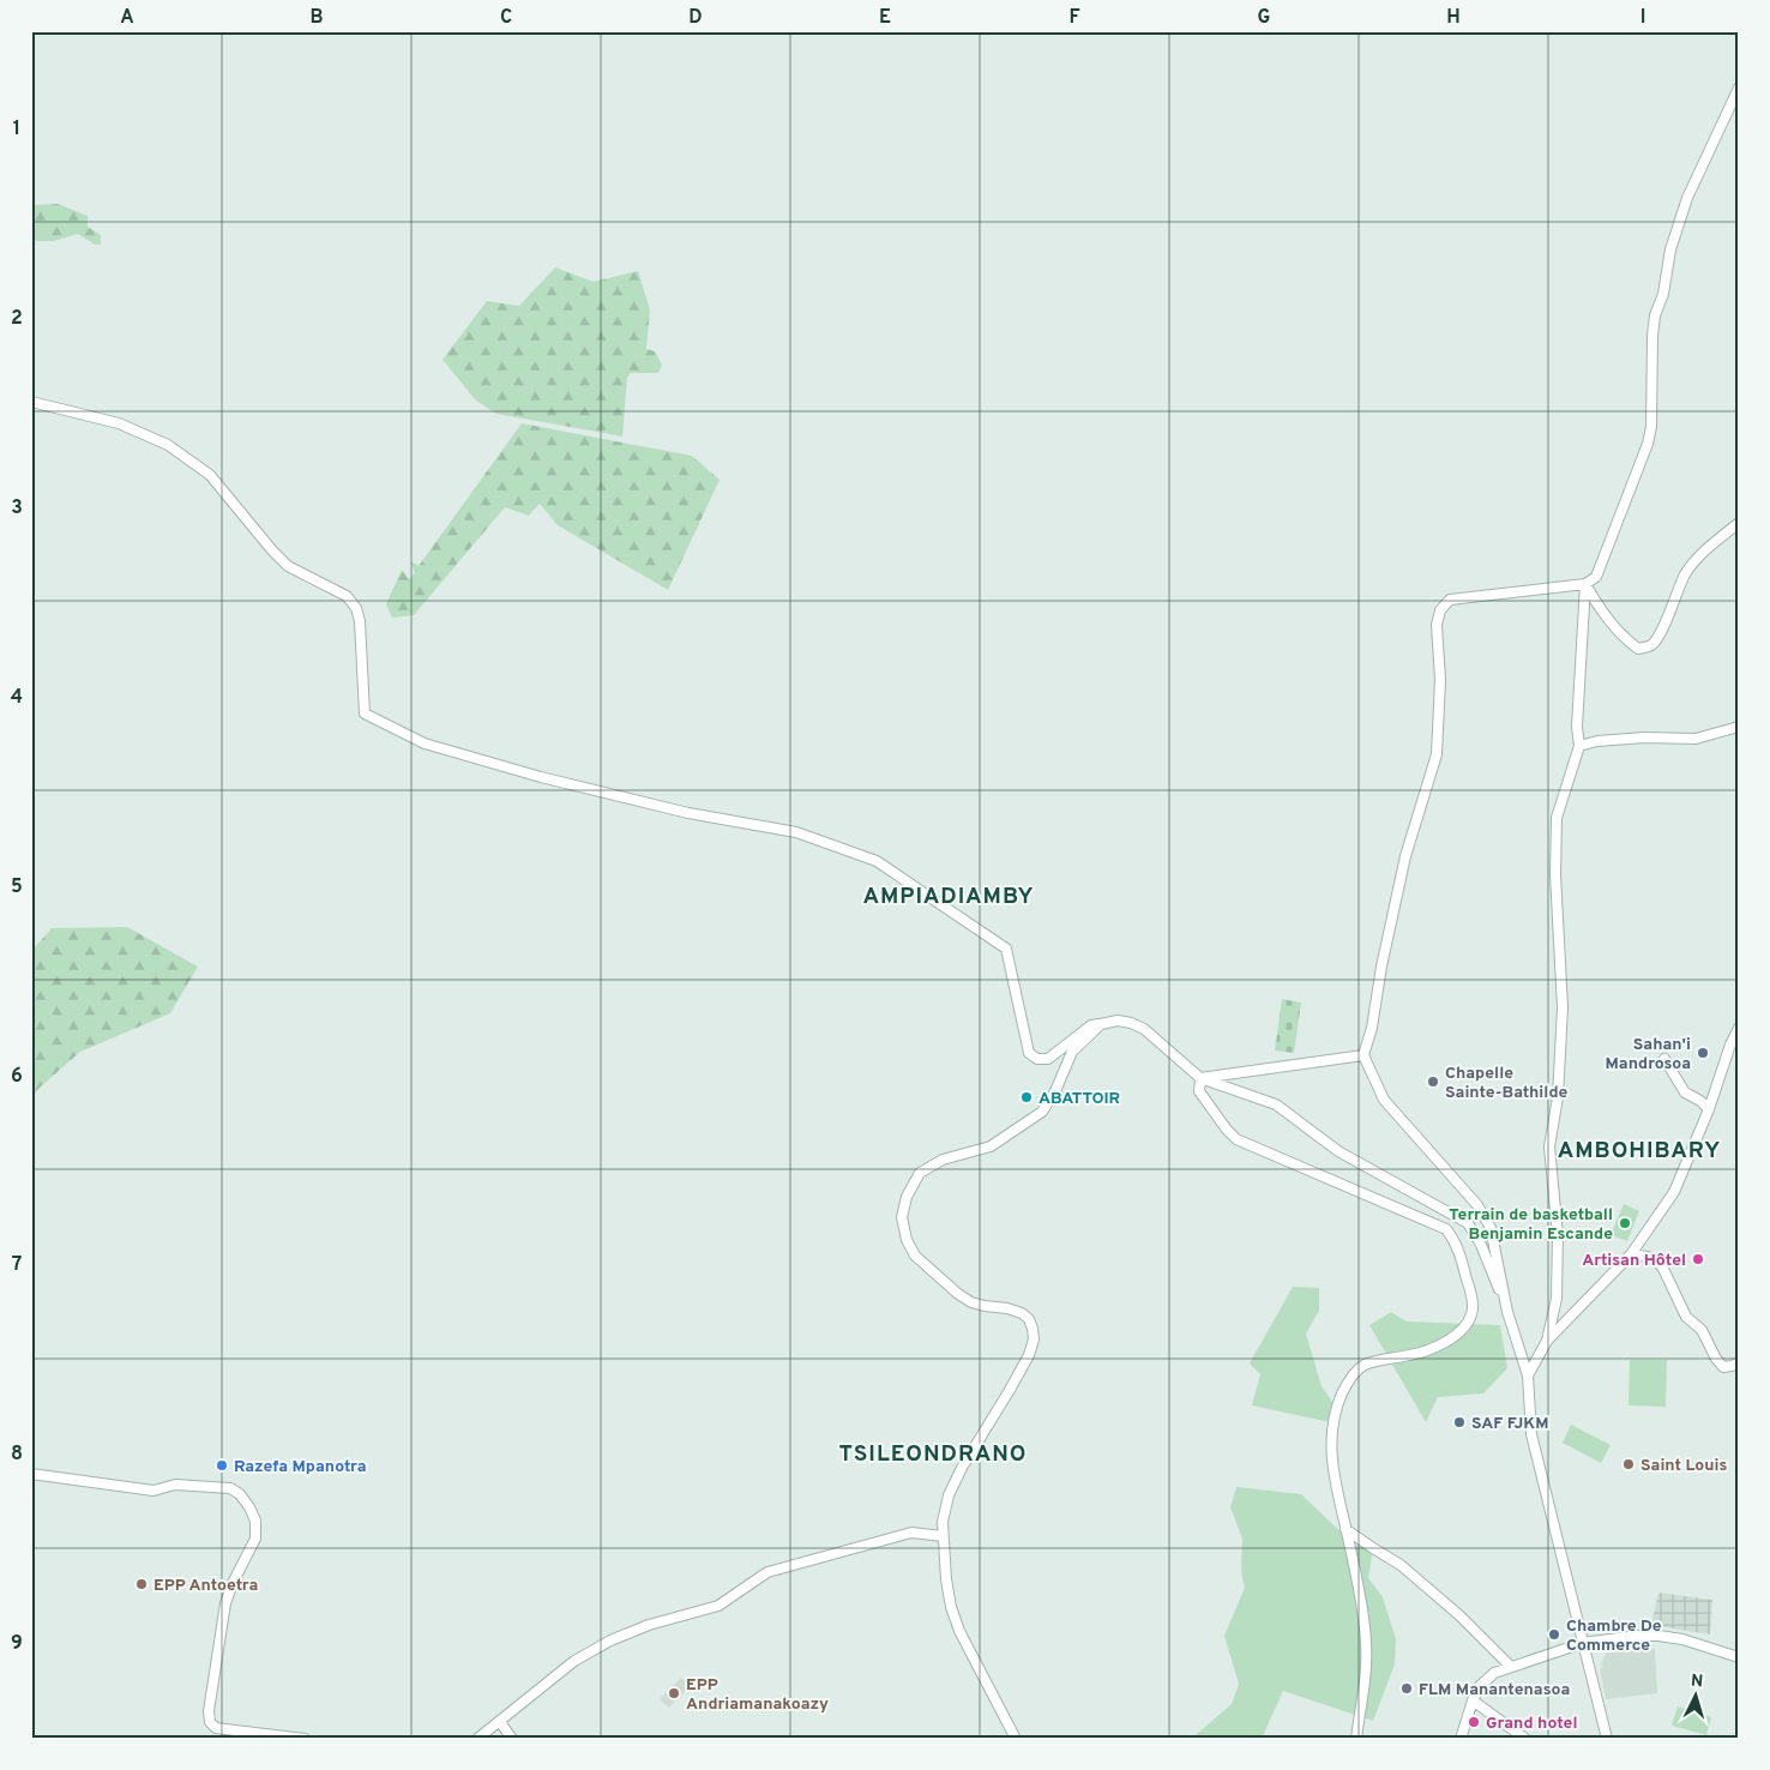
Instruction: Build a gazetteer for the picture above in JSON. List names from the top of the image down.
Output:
{
  "districts": ["AMPIADIAMBY", "AMBOHIBARY", "TSILEONDRANO"],
  "places": [
    "Sahan'i Mandrosoa",
    "Chapelle Sainte-Bathilde",
    "ABATTOIR",
    "Terrain de basketball Benjamin Escande",
    "Artisan Hôtel",
    "SAF FJKM",
    "Saint Louis",
    "Razefa Mpanotra",
    "EPP Antoetra",
    "Chambre De Commerce",
    "FLM Manantenasoa",
    "EPP Andriamanakoazy",
    "Grand hotel"
  ],
  "north": "top",
  "grid": {
    "columns": [
      "A",
      "B",
      "C",
      "D",
      "E",
      "F",
      "G",
      "H",
      "I"
    ],
    "rows": [
      "1",
      "2",
      "3",
      "4",
      "5",
      "6",
      "7",
      "8",
      "9"
    ]
  }
}
